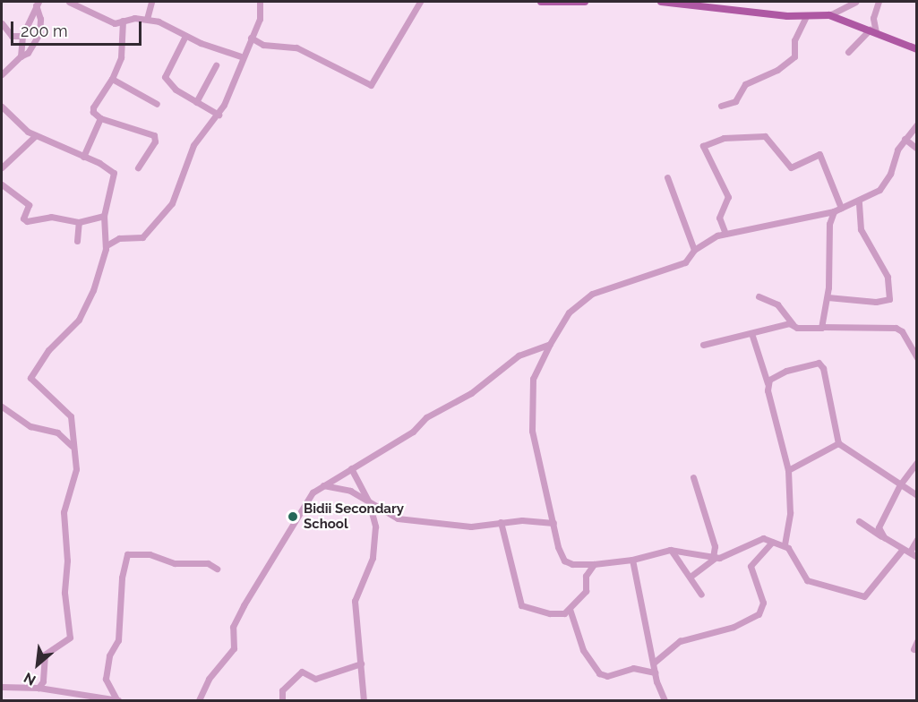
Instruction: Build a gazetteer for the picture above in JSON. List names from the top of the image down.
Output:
{
  "places": ["Bidii Secondary School"],
  "scale_bar": "200 m",
  "north": "bottom left"
}
